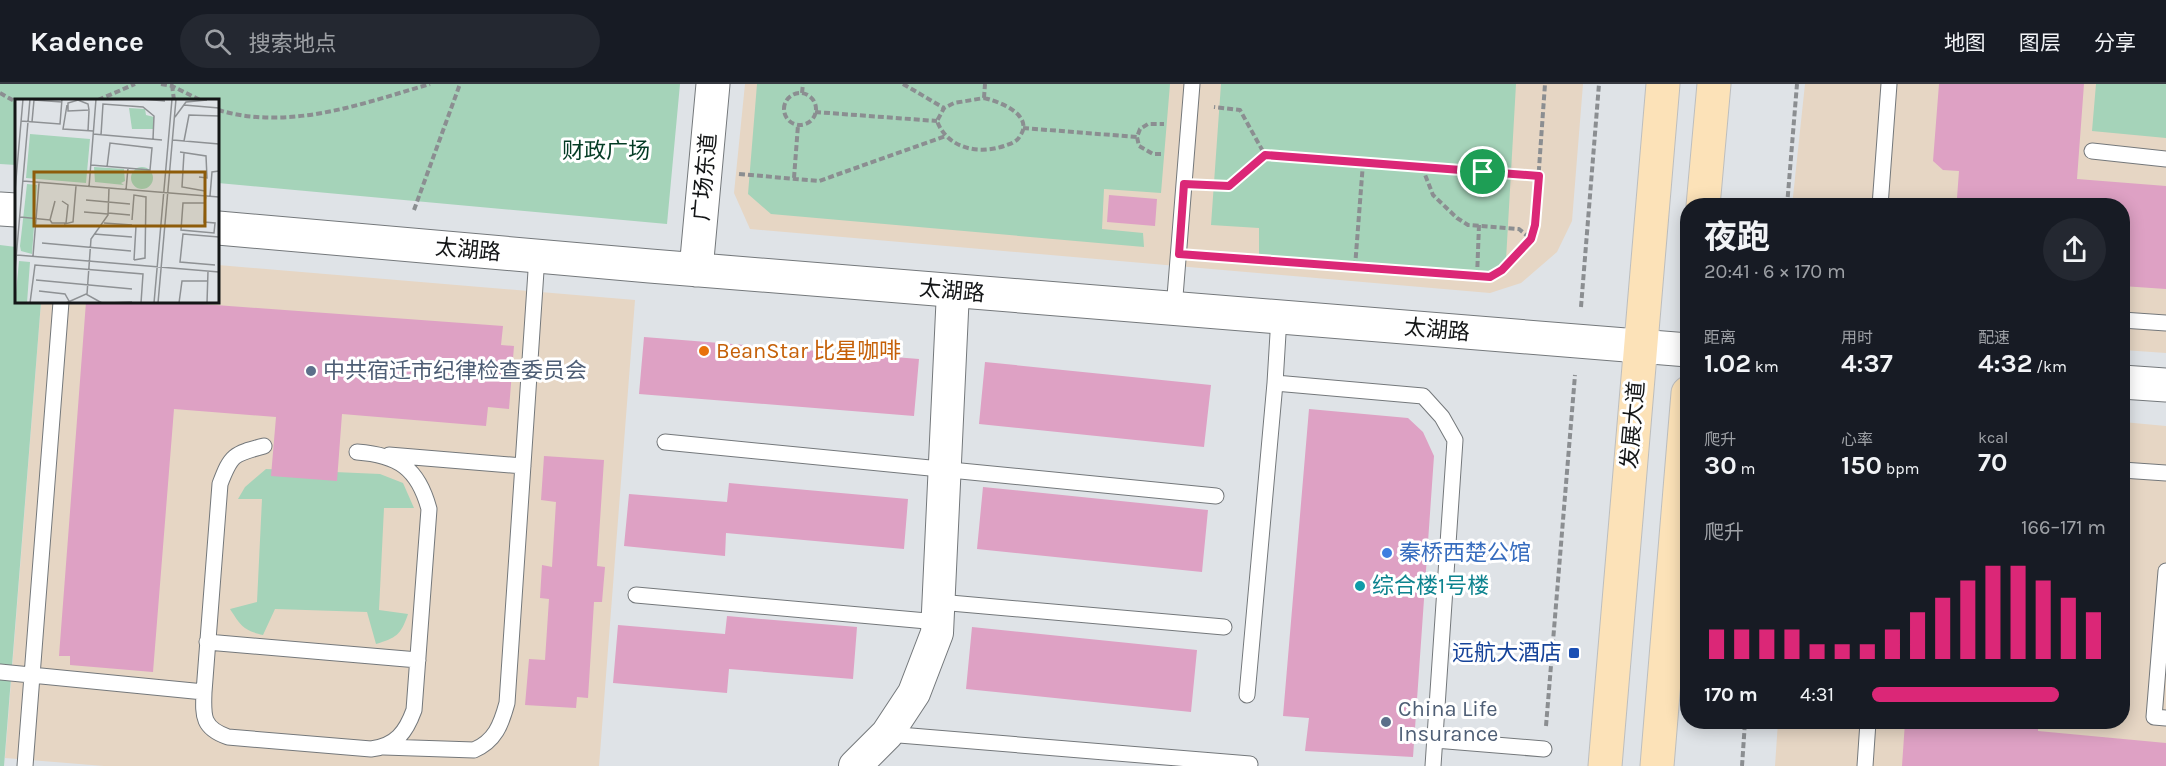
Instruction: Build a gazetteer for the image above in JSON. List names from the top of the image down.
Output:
{
  "streets": {
    "main road": ["发展大道"],
    "street": ["广场东道", "太湖路"]
  },
  "crossings": [
    ["广场东道", "太湖路"],
    ["太湖路", "发展大道"]
  ],
  "parks": ["财政广场"],
  "places": {
    "other": [
      "BeanStar 比星咖啡",
      "中共宿迁市纪律检查委员会",
      "秦桥西楚公馆",
      "综合楼1号楼",
      "China Life Insurance"
    ],
    "transit": ["远航大酒店"]
  },
  "page": {
    "header": "Kadence",
    "search": "搜索地点",
    "nav": ["地图", "图层", "分享"],
    "heading": ["夜跑", "20:41 · 6 × 170 m"],
    "stats": [
      ["距离", "1.02 km"],
      ["用时", "4:37"],
      ["配速", "4:32 /km"],
      ["爬升", "30 m"],
      ["心率", "150 bpm"],
      ["kcal", "70"]
    ],
    "chart": ["爬升", "166–171 m"],
    "list": [
      {
        "name": "170 m",
        "note": "4:31"
      }
    ]
  }
}
